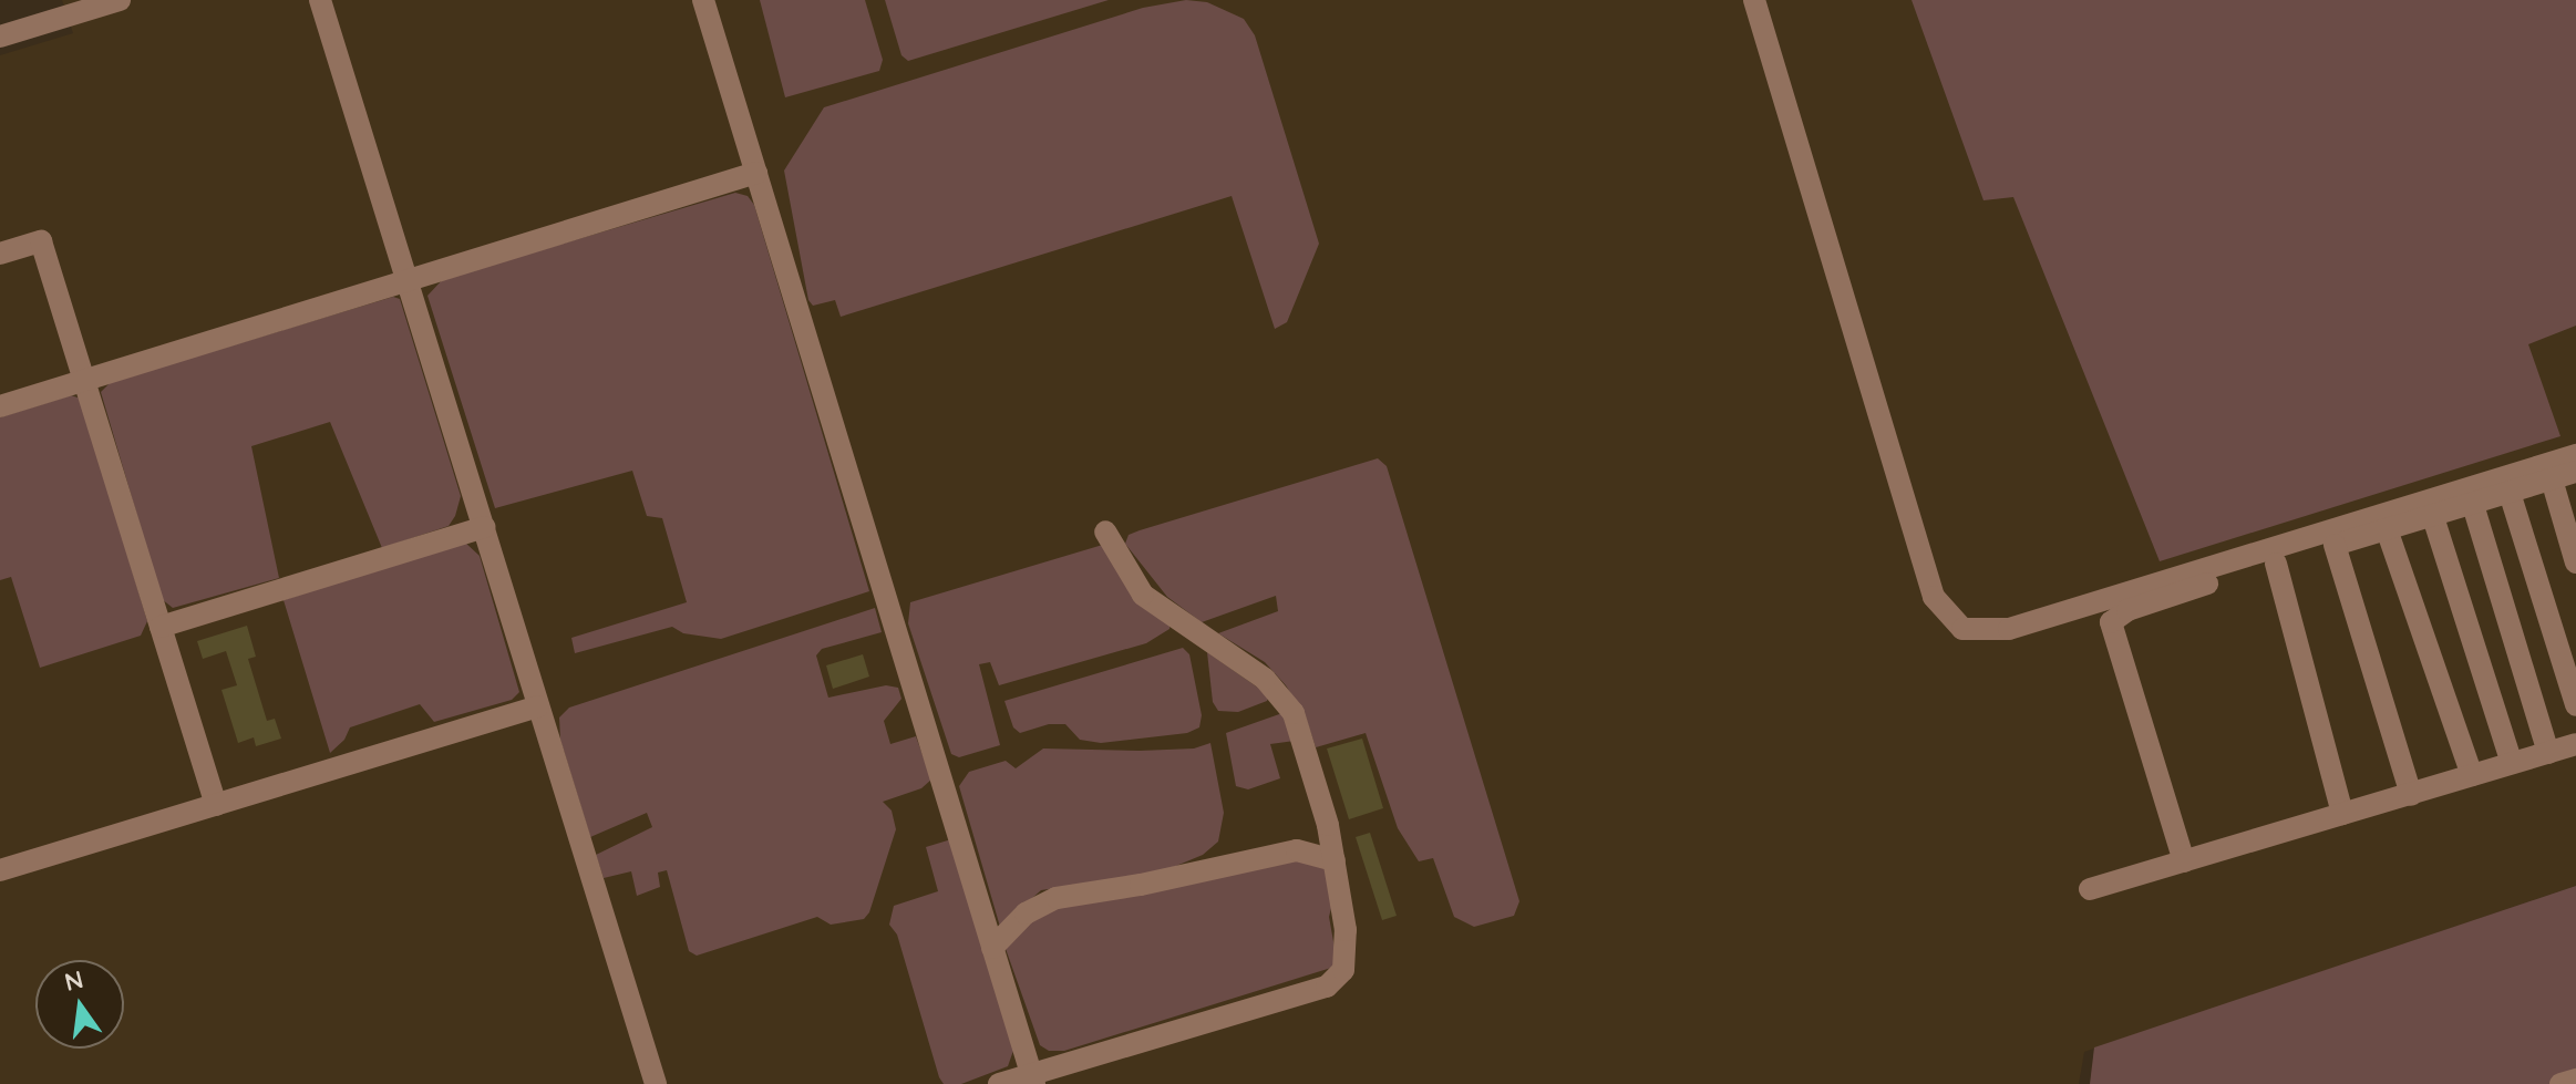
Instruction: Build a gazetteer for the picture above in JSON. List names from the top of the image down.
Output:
{
  "north": "top"
}
